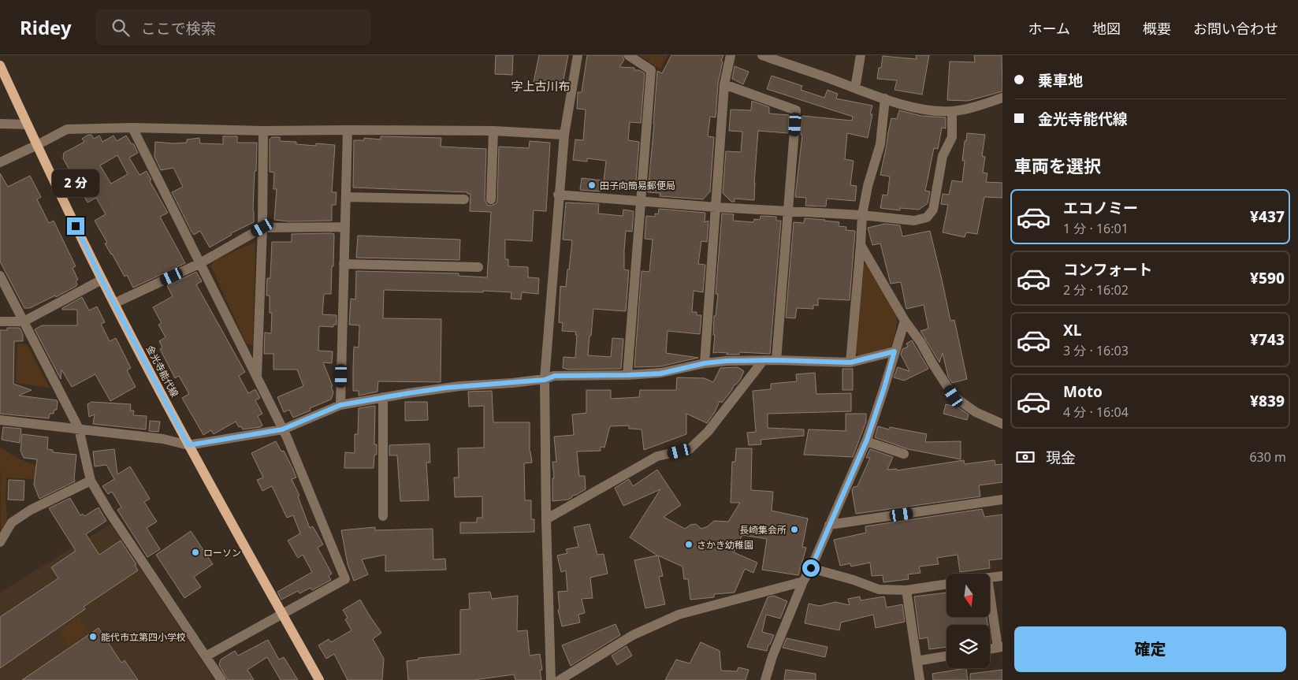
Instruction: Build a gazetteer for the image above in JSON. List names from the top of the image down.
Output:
{
  "streets": {
    "main road": ["金光寺能代線"]
  },
  "districts": ["字上古川布"],
  "places": [
    "田子向簡易郵便局",
    "長崎集会所",
    "さかき幼稚園",
    "ローソン",
    "能代市立第四小学校"
  ],
  "north": "bottom",
  "page": {
    "header": "Ridey",
    "search": "ここで検索",
    "nav": [
      "ホーム",
      "地図",
      "概要",
      "お問い合わせ"
    ],
    "banner": ["乗車地", "金光寺能代線"],
    "heading": "車両を選択",
    "bubble": "2 分",
    "list": [
      {
        "name": "エコノミー",
        "note": "1 分 · 16:01",
        "value": "¥437"
      },
      {
        "name": "コンフォート",
        "note": "2 分 · 16:02",
        "value": "¥590"
      },
      {
        "name": "XL",
        "note": "3 分 · 16:03",
        "value": "¥743"
      },
      {
        "name": "Moto",
        "note": "4 分 · 16:04",
        "value": "¥839"
      }
    ],
    "pay": ["現金", "630 m"],
    "buttons": "確定"
  }
}
